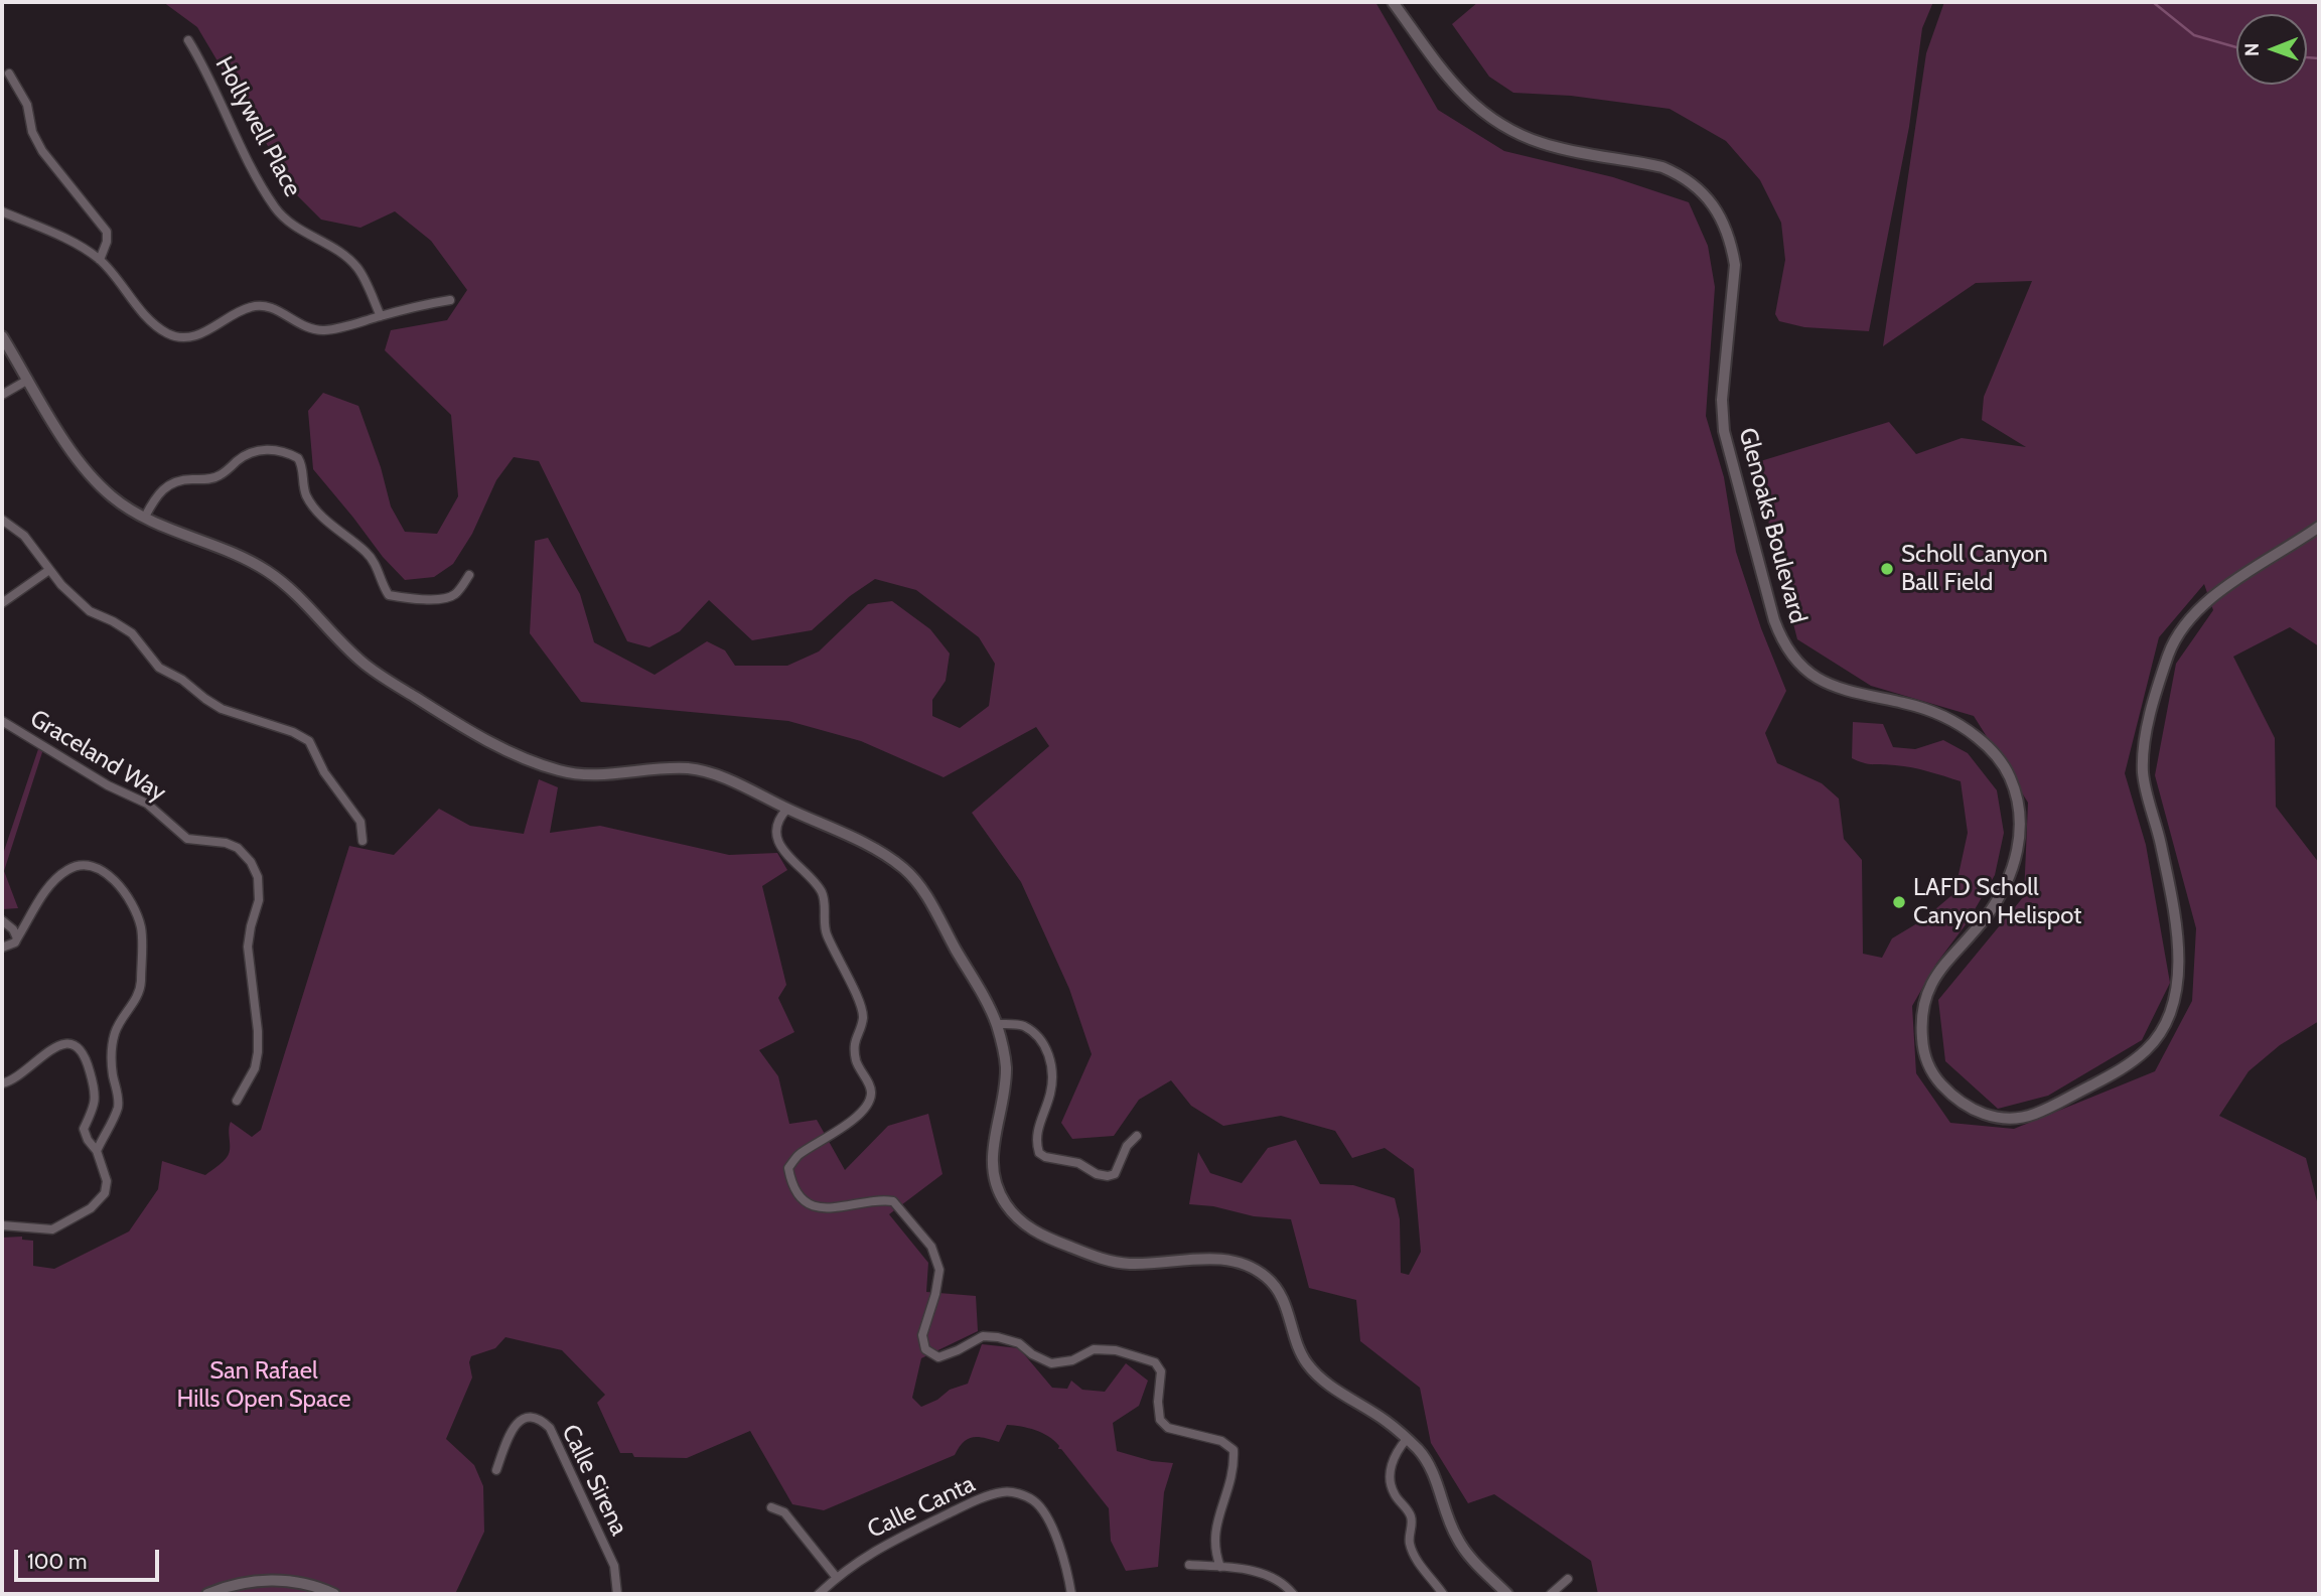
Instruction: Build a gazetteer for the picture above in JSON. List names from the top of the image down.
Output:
{
  "streets": {
    "street": [
      "Hollywell Place",
      "Glenoaks Boulevard",
      "Graceland Way",
      "Calle Sirena",
      "Calle Canta"
    ]
  },
  "parks": ["San Rafael Hills Open Space"],
  "places": ["Scholl Canyon Ball Field", "LAFD Scholl Canyon Helispot"],
  "scale_bar": "100 m",
  "north": "left"
}
